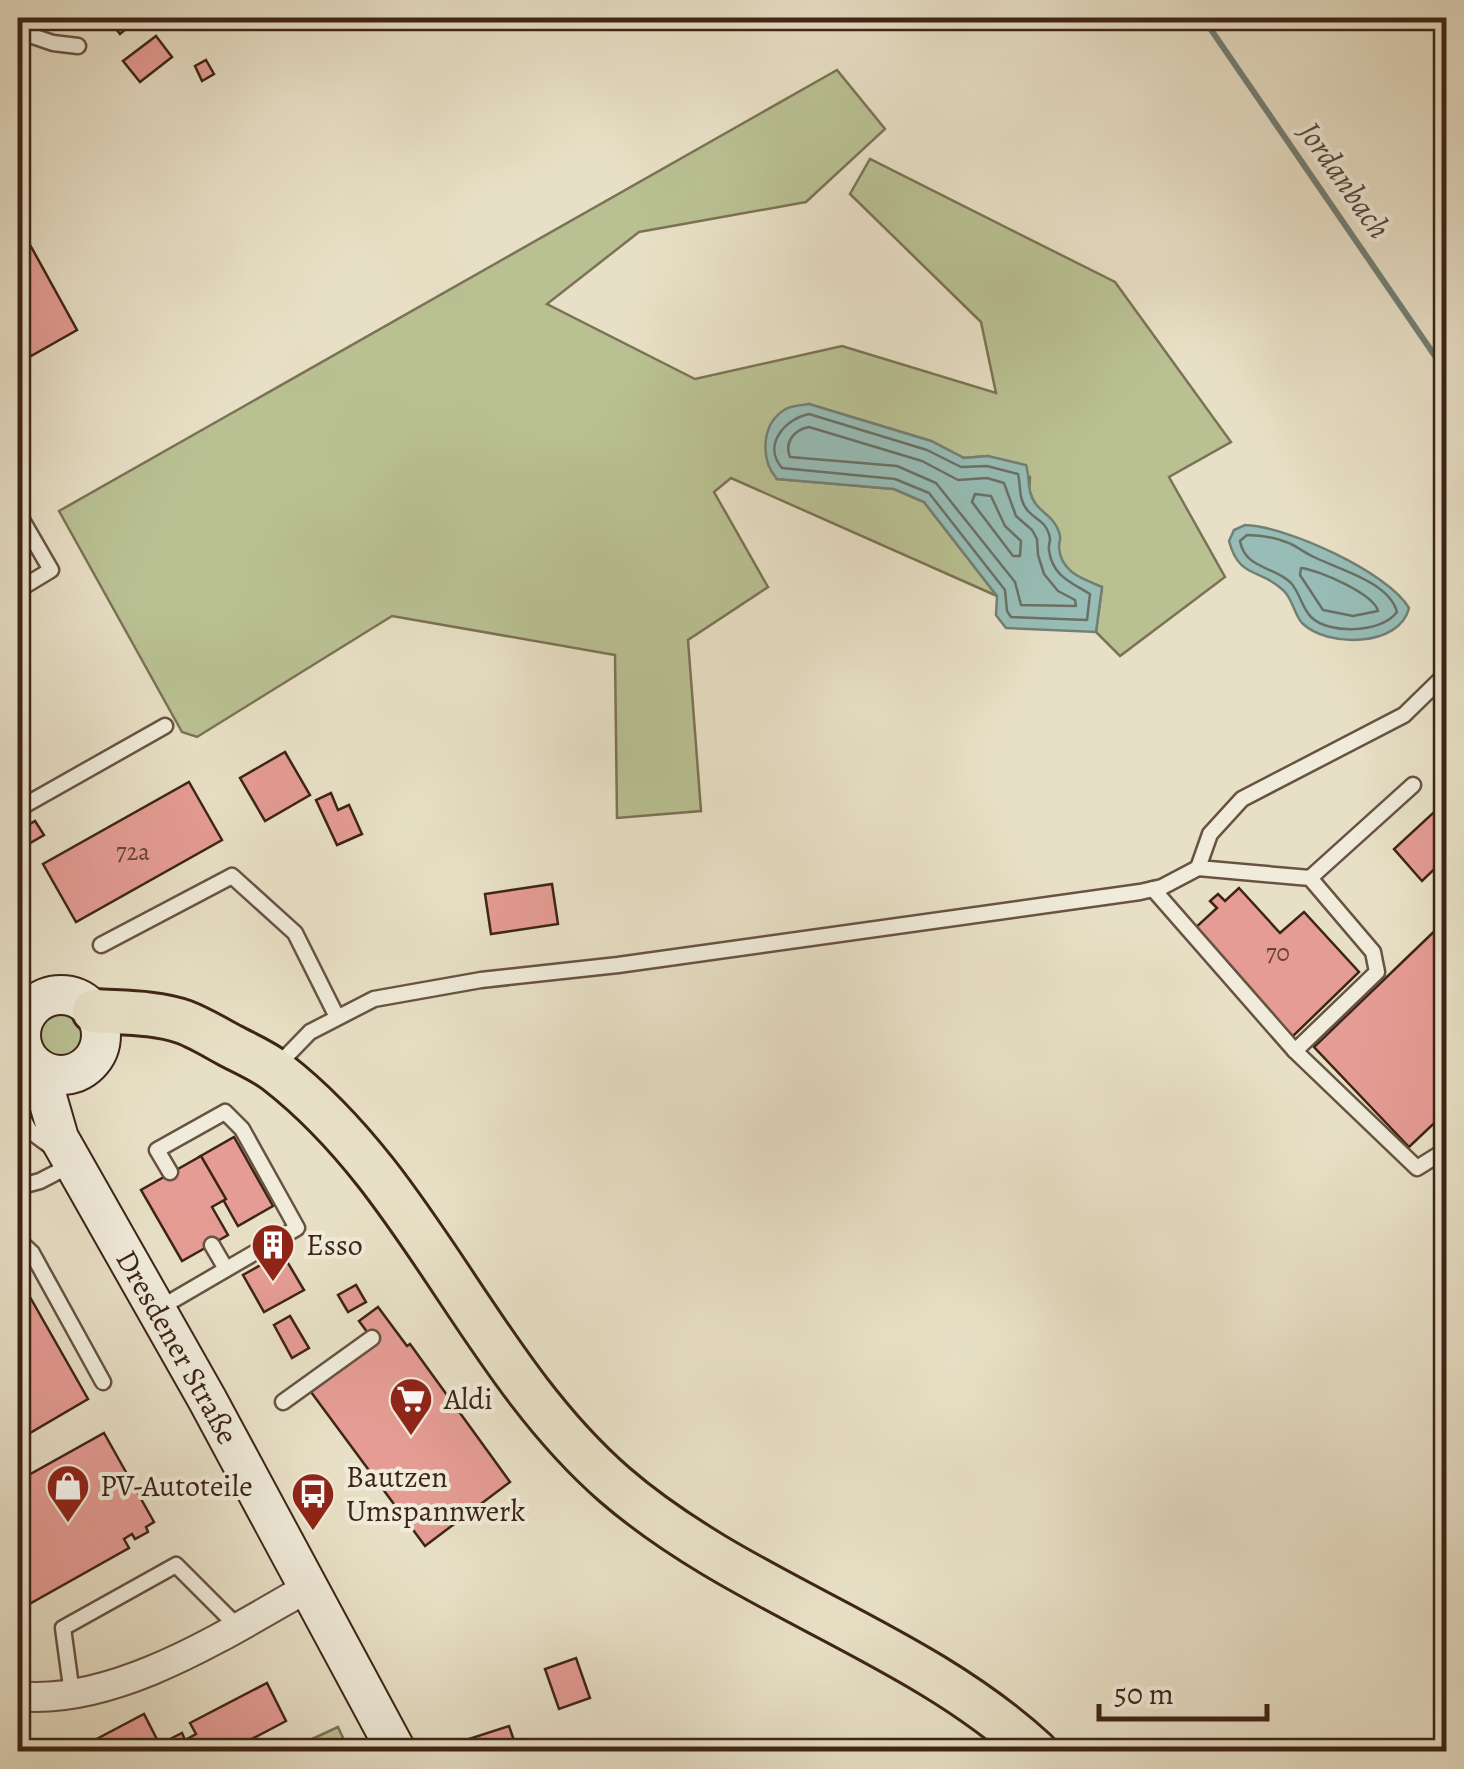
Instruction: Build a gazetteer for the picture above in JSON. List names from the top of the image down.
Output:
{
  "streets": {
    "main road": ["Dresdener Straße"]
  },
  "water": ["Jordanbach"],
  "places": {
    "building": ["Esso"],
    "supermarket": ["Aldi"],
    "shop": ["PV-Autoteile"],
    "bus stop": ["Bautzen Umspannwerk"]
  },
  "house_numbers": ["72a", "70"],
  "scale_bar": "50 m"
}
